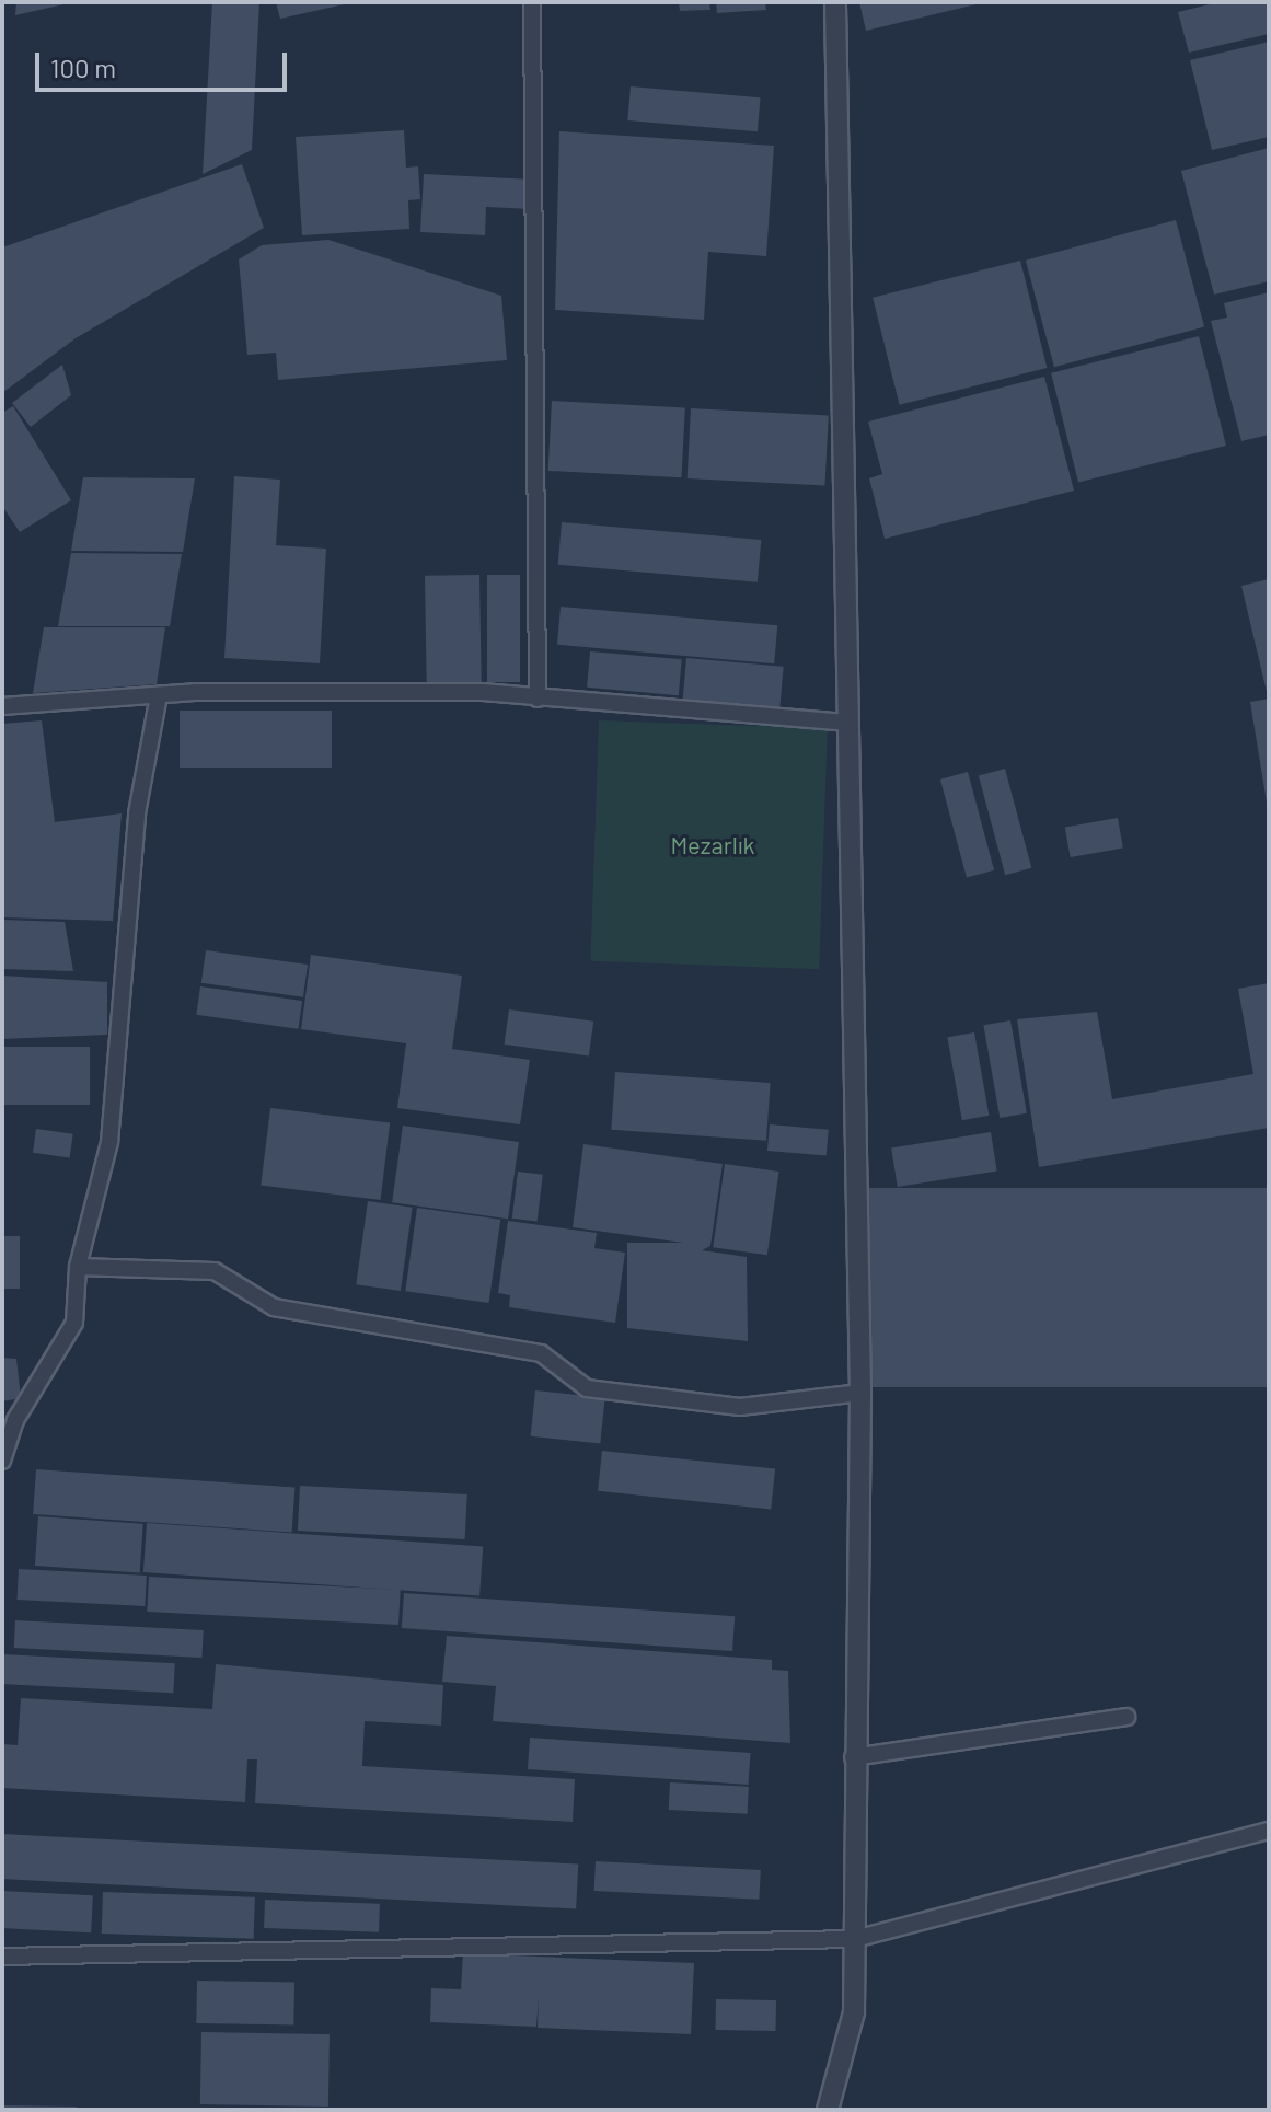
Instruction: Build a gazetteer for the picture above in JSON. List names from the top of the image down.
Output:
{
  "parks": ["Mezarlık"],
  "scale_bar": "100 m"
}
